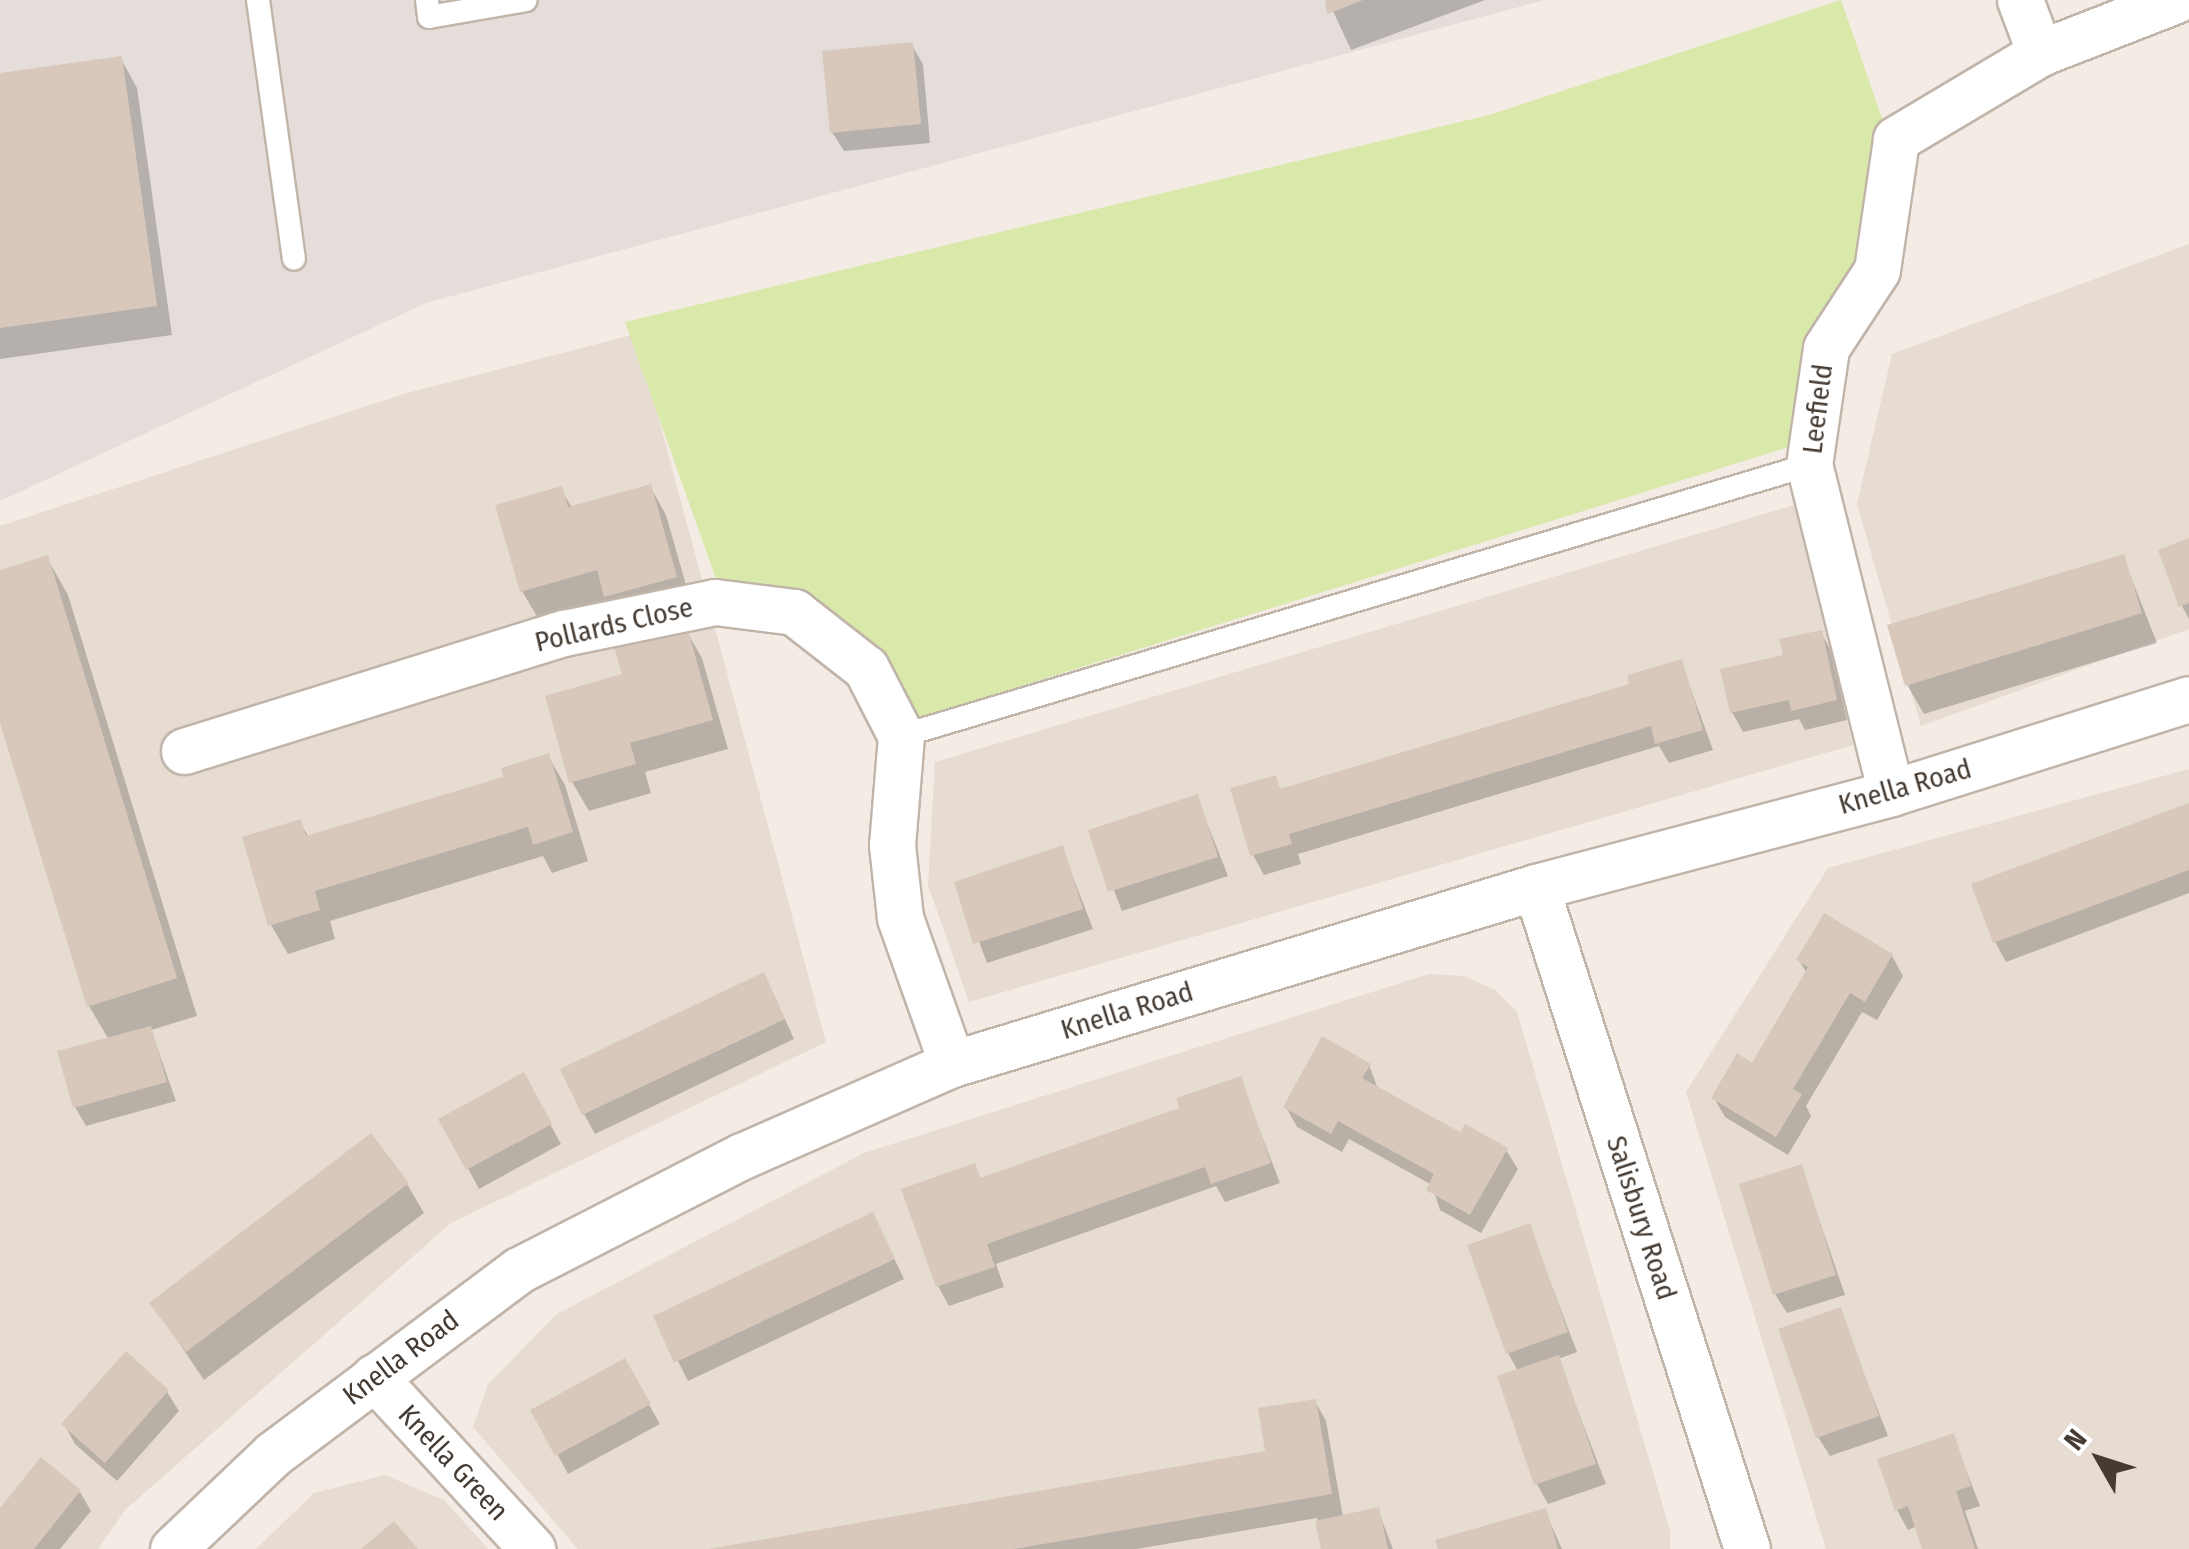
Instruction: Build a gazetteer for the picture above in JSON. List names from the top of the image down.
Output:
{
  "streets": {
    "street": [
      "Leefield",
      "Pollards Close",
      "Knella Road",
      "Salisbury Road",
      "Knella Green"
    ]
  },
  "crossings": [
    ["Leefield", "Knella Road"],
    ["Knella Road", "Salisbury Road"],
    ["Knella Road", "Knella Green"]
  ],
  "north": "top left"
}
